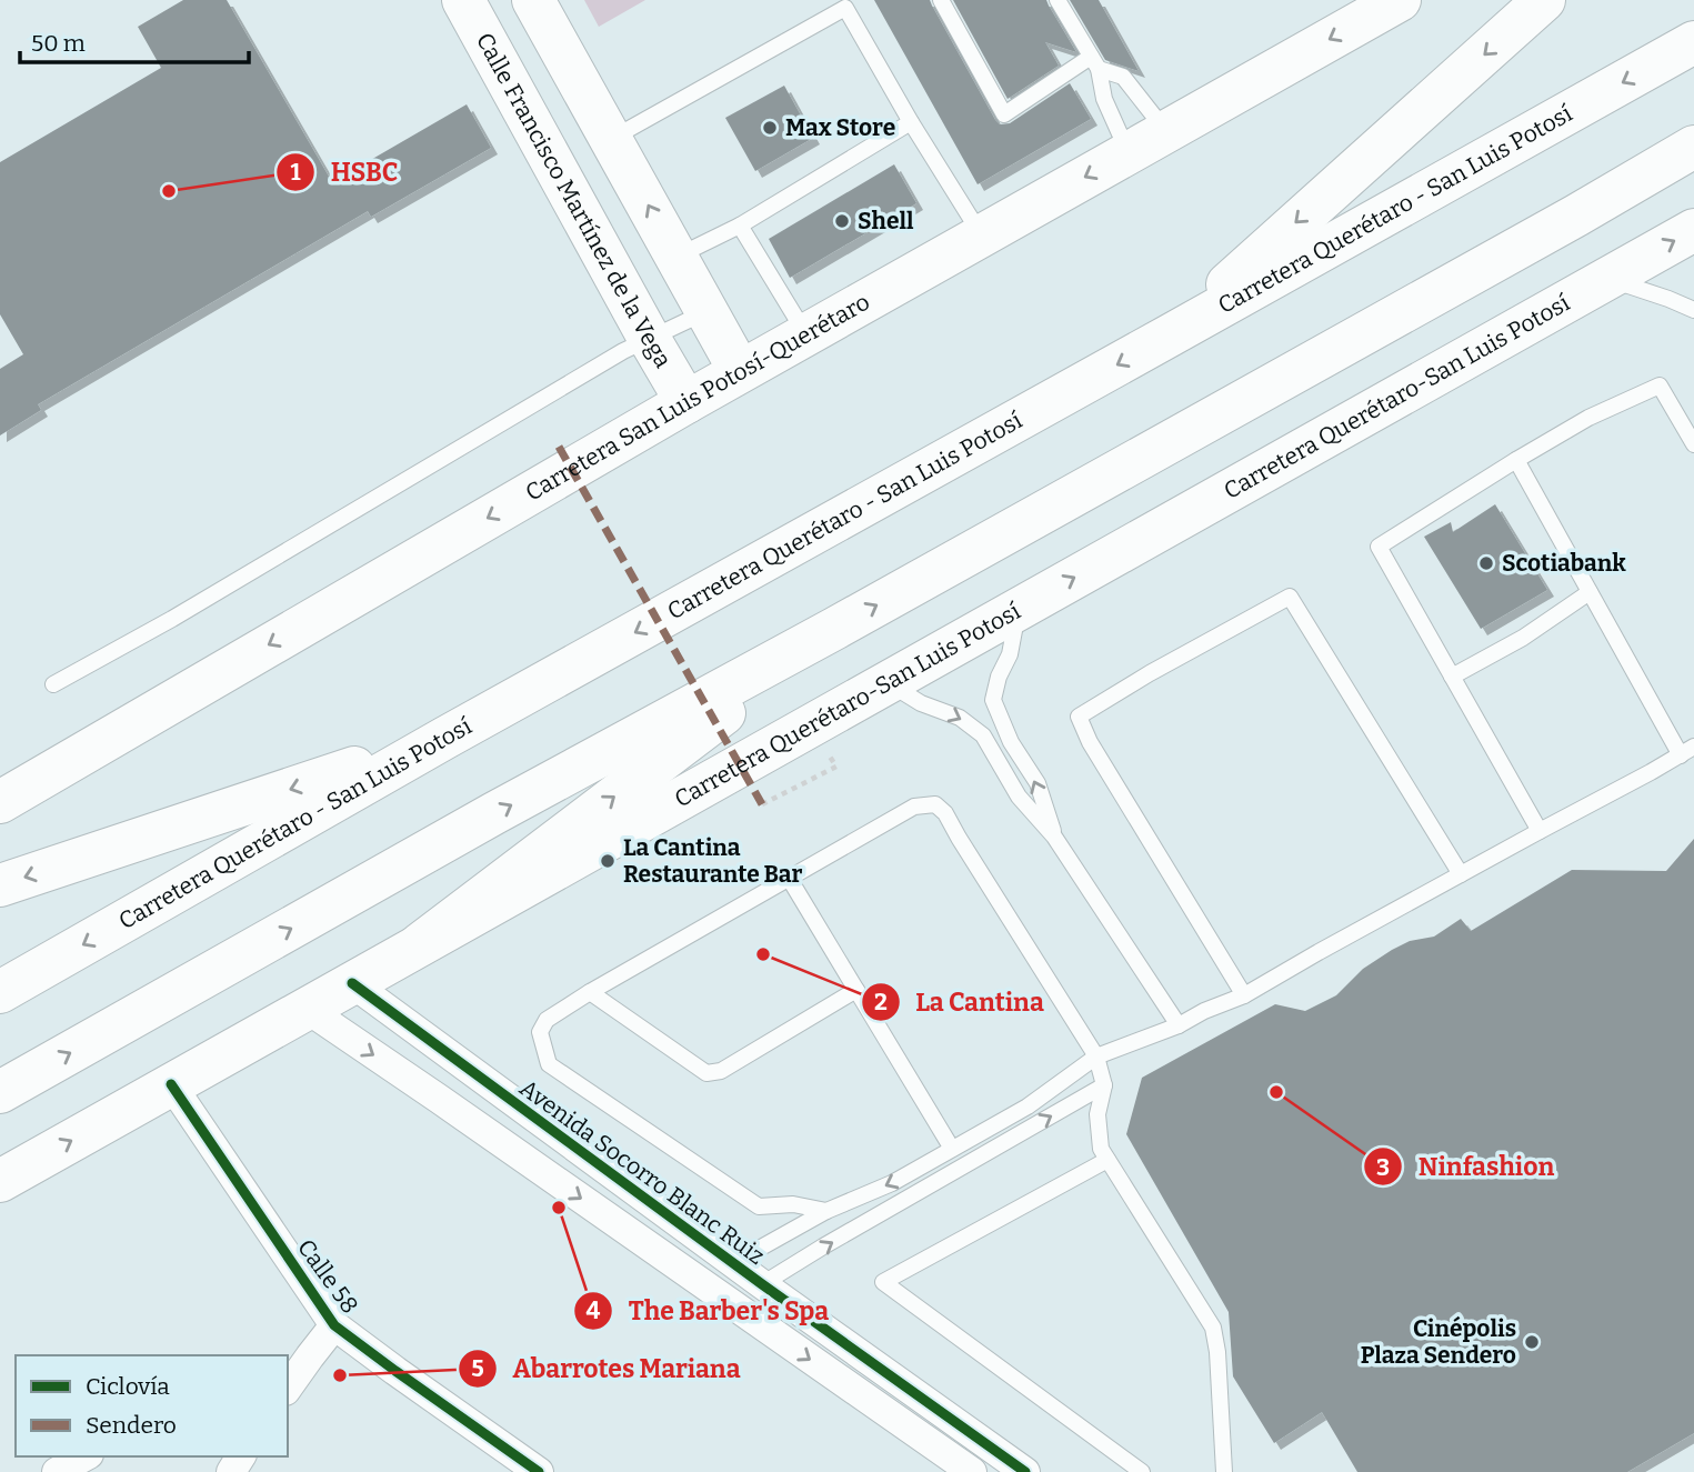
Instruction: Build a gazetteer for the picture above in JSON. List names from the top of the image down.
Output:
{
  "streets": {
    "main road": [
      "Calle Francisco Martínez de la Vega",
      "Carretera Querétaro - San Luis Potosí",
      "Carretera San Luis Potosí-Querétaro",
      "Carretera Querétaro-San Luis Potosí"
    ],
    "street": ["Avenida Socorro Blanc Ruiz", "Calle 58"]
  },
  "crossings": [
    ["Calle Francisco Martínez de la Vega", "Carretera San Luis Potosí-Querétaro"],
    ["Carretera Querétaro-San Luis Potosí", "Avenida Socorro Blanc Ruiz"],
    ["Carretera Querétaro-San Luis Potosí", "Calle 58"]
  ],
  "places": [
    "Max Store",
    "HSBC",
    "Shell",
    "Scotiabank",
    "La Cantina Restaurante Bar",
    "La Cantina",
    "Ninfashion",
    "The Barber's Spa",
    "Cinépolis Plaza Sendero",
    "Abarrotes Mariana"
  ],
  "legend": ["Ciclovía", "Sendero"],
  "scale_bar": "50 m"
}
